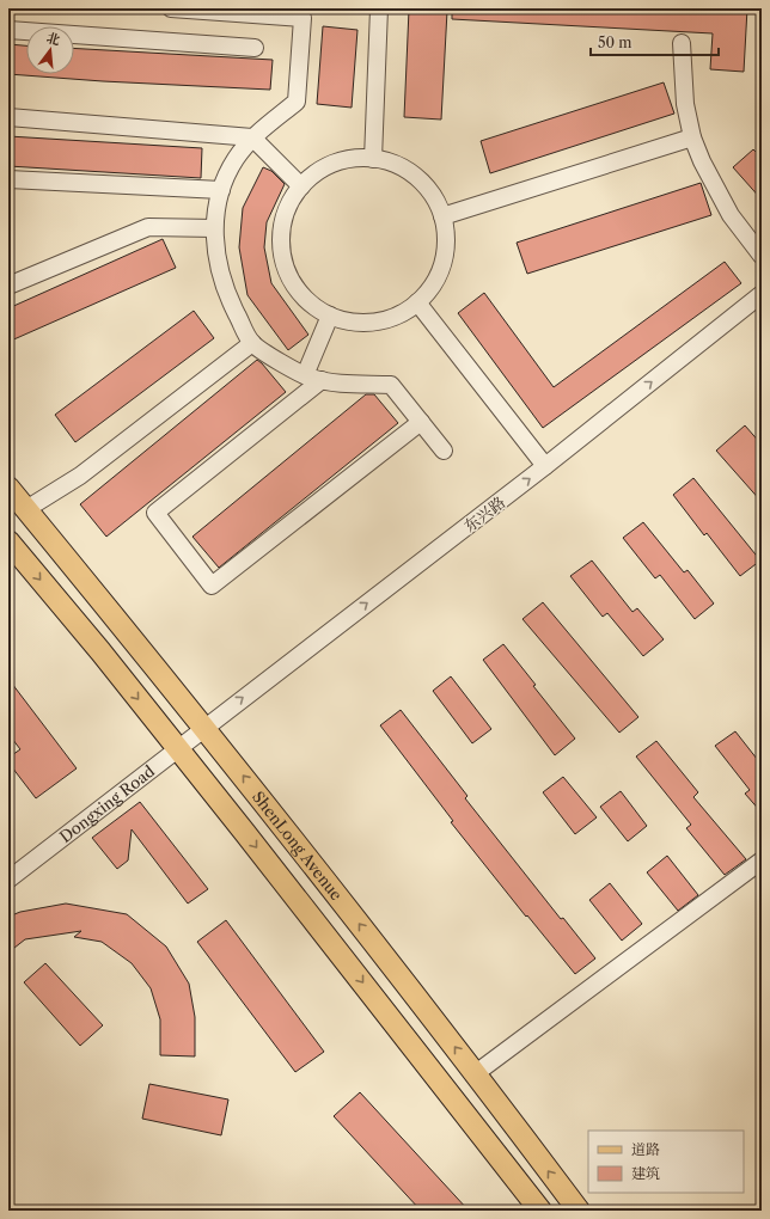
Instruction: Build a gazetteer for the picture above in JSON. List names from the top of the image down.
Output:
{
  "streets": {
    "main road": ["ShenLong Avenue"],
    "street": ["东兴路", "Dongxing Road"]
  },
  "crossings": [
    ["东兴路", "Dongxing Road"],
    ["东兴路", "ShenLong Avenue"],
    ["Dongxing Road", "ShenLong Avenue"]
  ],
  "one_way": ["东兴路"],
  "legend": ["道路", "建筑"],
  "scale_bar": "50 m",
  "north": "top"
}
